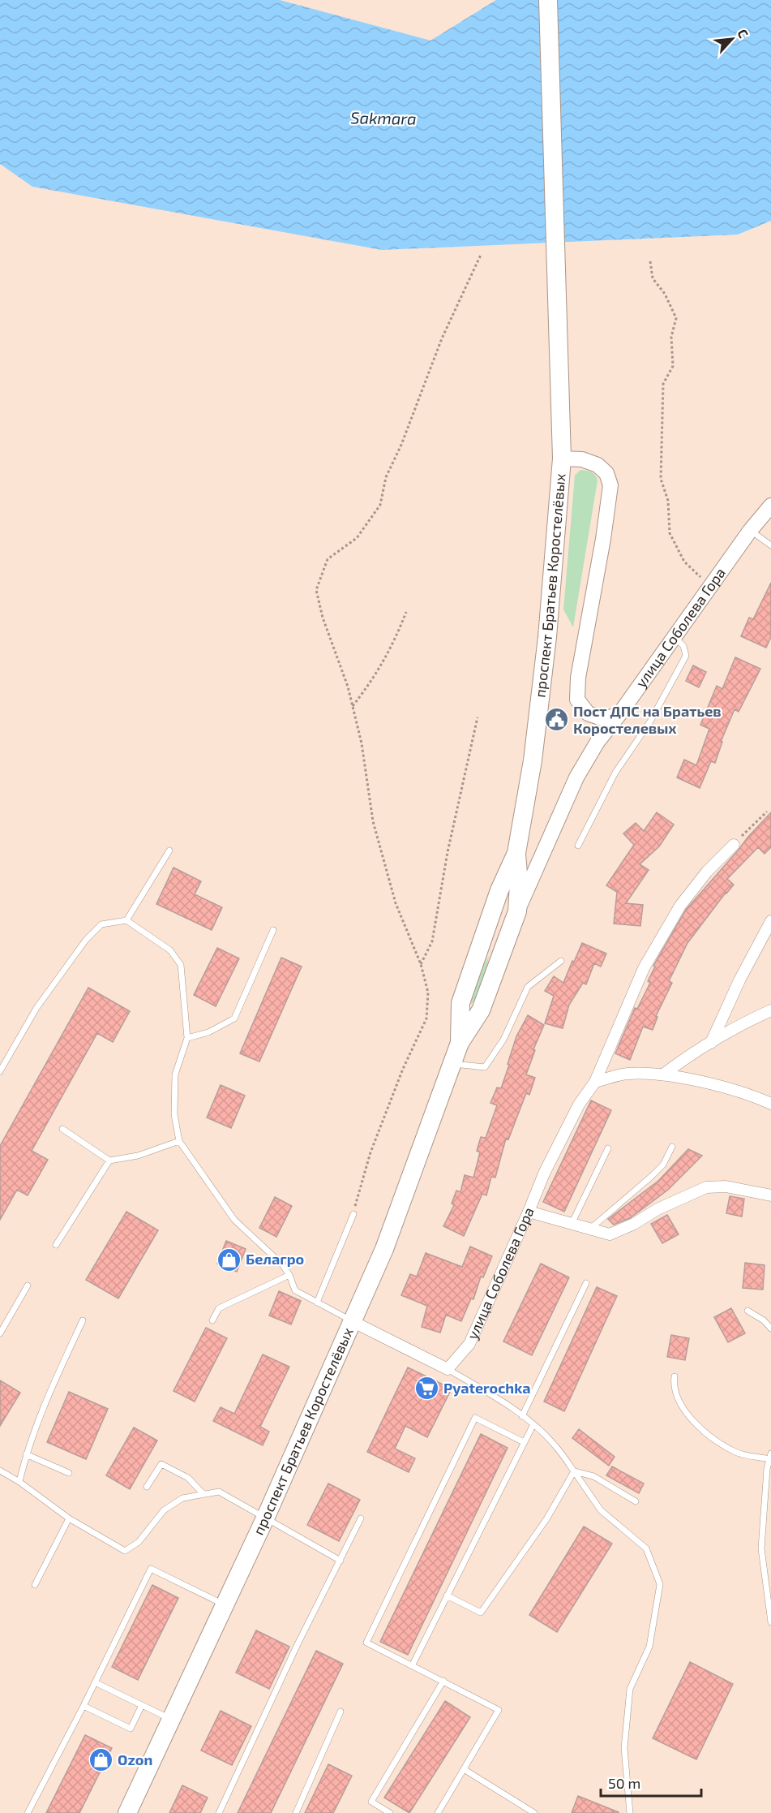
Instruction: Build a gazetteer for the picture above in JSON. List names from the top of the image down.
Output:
{
  "streets": {
    "main road": ["проспект Братьев Коростелёвых"],
    "street": ["улица Соболева Гора"]
  },
  "crossings": [
    ["проспект Братьев Коростелёвых", "улица Соболева Гора"]
  ],
  "water": ["Sakmara"],
  "places": {
    "public building": ["Пост ДПС на Братьев Коростелевых"],
    "shop": ["Белагро", "Ozon"],
    "supermarket": ["Pyaterochka"]
  },
  "scale_bar": "50 m",
  "north": "top right"
}
